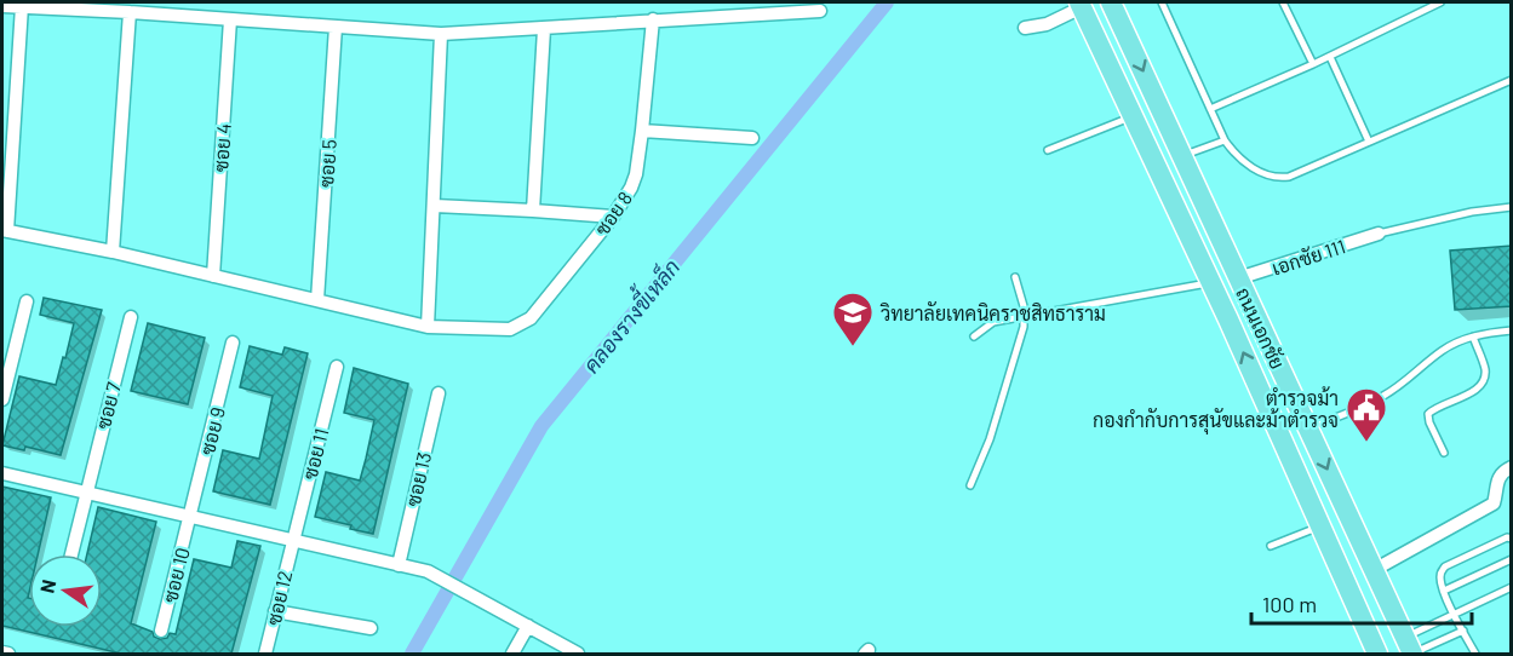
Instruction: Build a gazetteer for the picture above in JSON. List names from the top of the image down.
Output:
{
  "streets": {
    "main road": ["ถนนเอกชัย"],
    "street": [
      "ซอย 4",
      "ซอย 5",
      "ซอย 8",
      "เอกชัย 111",
      "ซอย 7",
      "ซอย 9",
      "ซอย 11",
      "ซอย 13",
      "ซอย 10",
      "ซอย 12"
    ]
  },
  "crossings": [
    ["เอกชัย 111", "ถนนเอกชัย"],
    ["ซอย 9", "ซอย 10"],
    ["ซอย 11", "ซอย 12"]
  ],
  "water": ["คลองรางขี้เหล็ก"],
  "places": {
    "school or university": ["วิทยาลัยเทคนิคราชสิทธาราม"],
    "public building": ["ตำรวจม้า กองกำกับการสุนัขและม้าตำรวจ"]
  },
  "scale_bar": "100 m",
  "north": "left"
}
